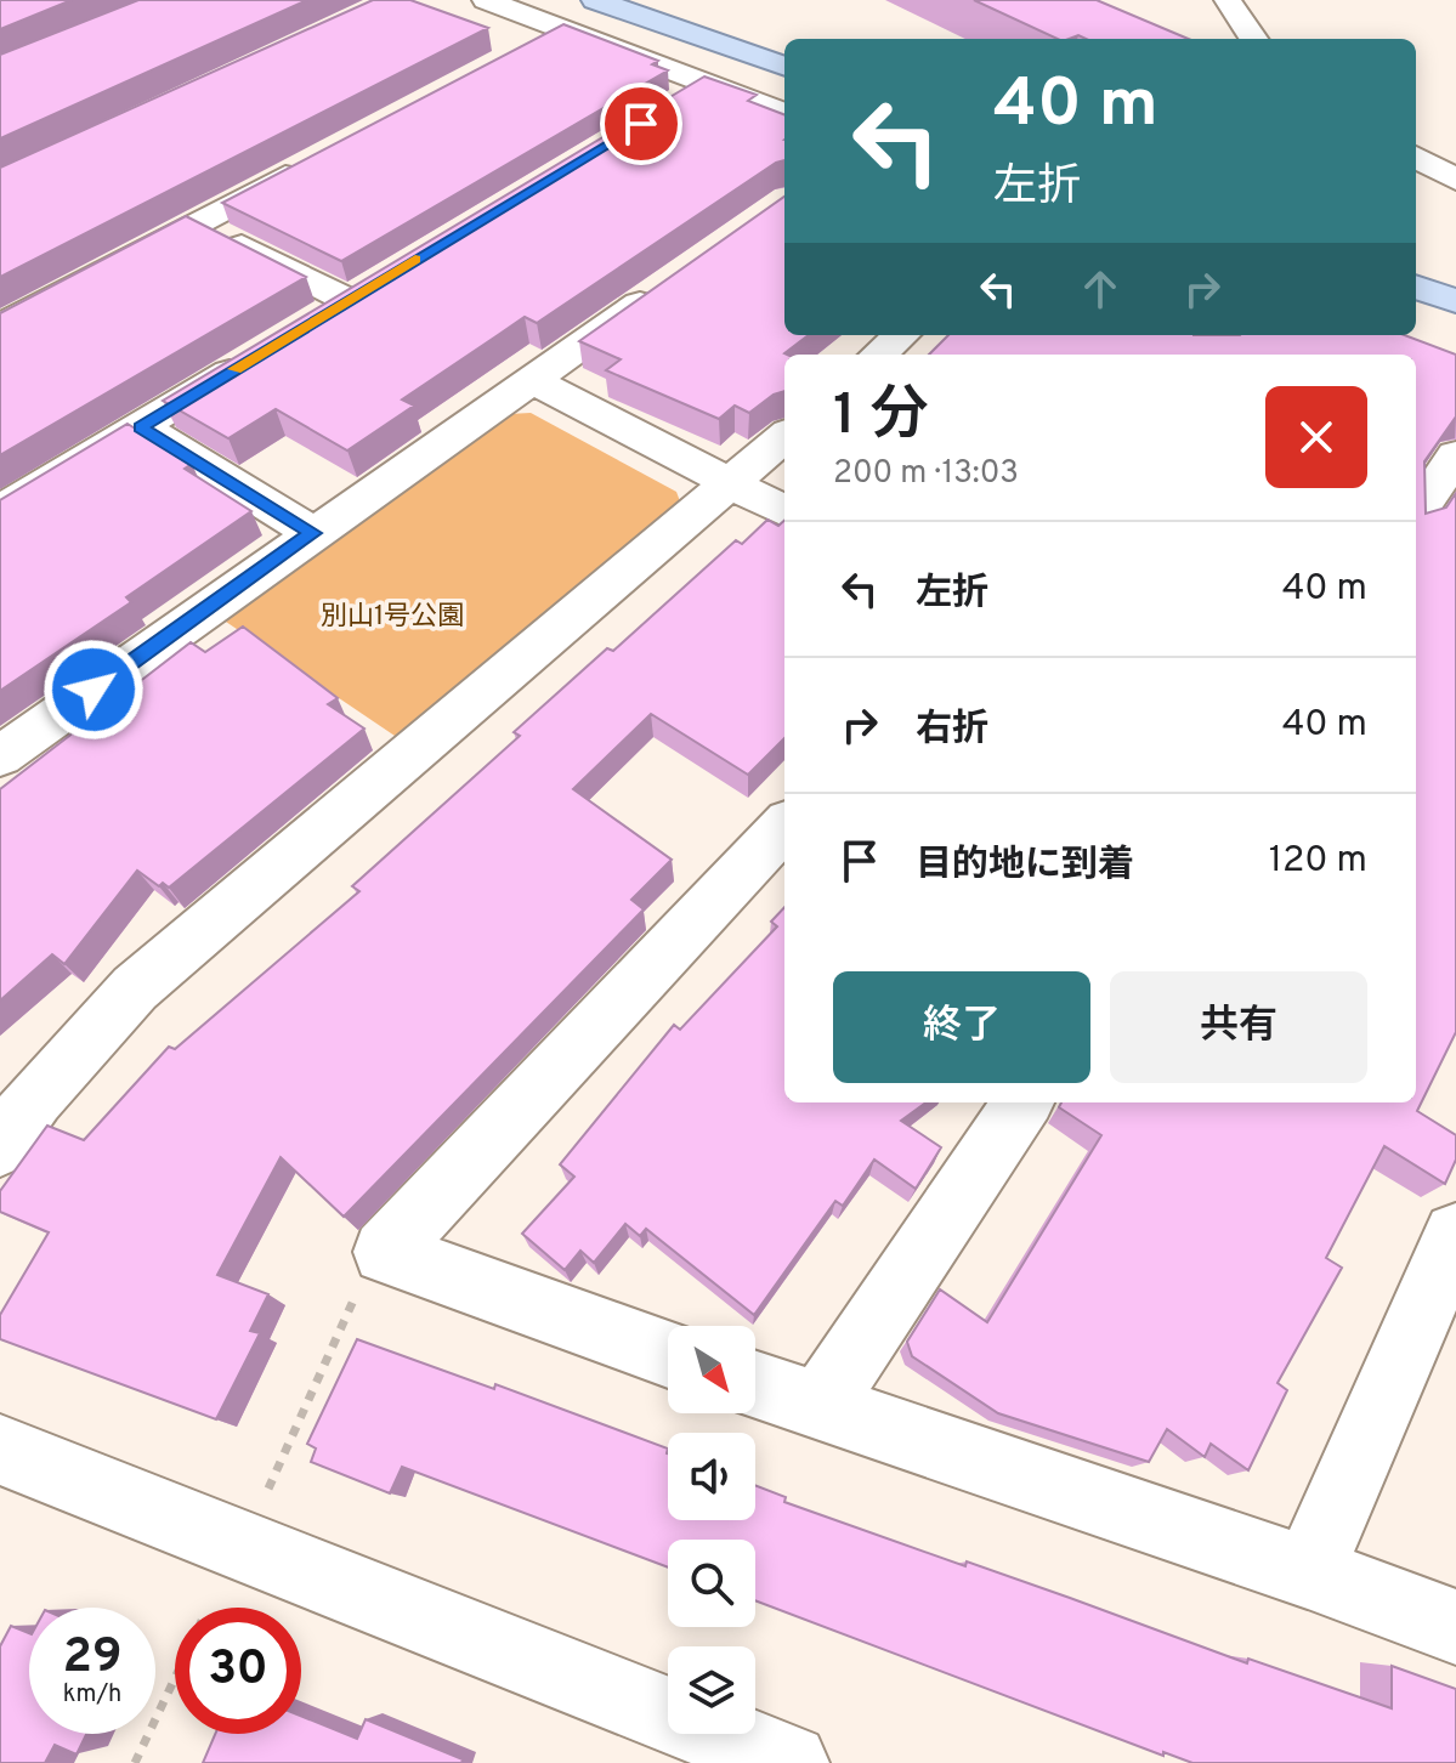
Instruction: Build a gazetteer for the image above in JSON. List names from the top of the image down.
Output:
{
  "parks": ["別山1号公園"],
  "north": "bottom right",
  "page": {
    "turn": ["40 m", "左折"],
    "heading": ["1 分", "200 m · 13:03"],
    "list": [
      {
        "name": "左折",
        "value": "40 m"
      },
      {
        "name": "右折",
        "value": "40 m"
      },
      {
        "name": "目的地に到着",
        "value": "120 m"
      }
    ],
    "buttons": ["終了", "共有"],
    "speed": "29 km/h",
    "limit": "30"
  }
}
